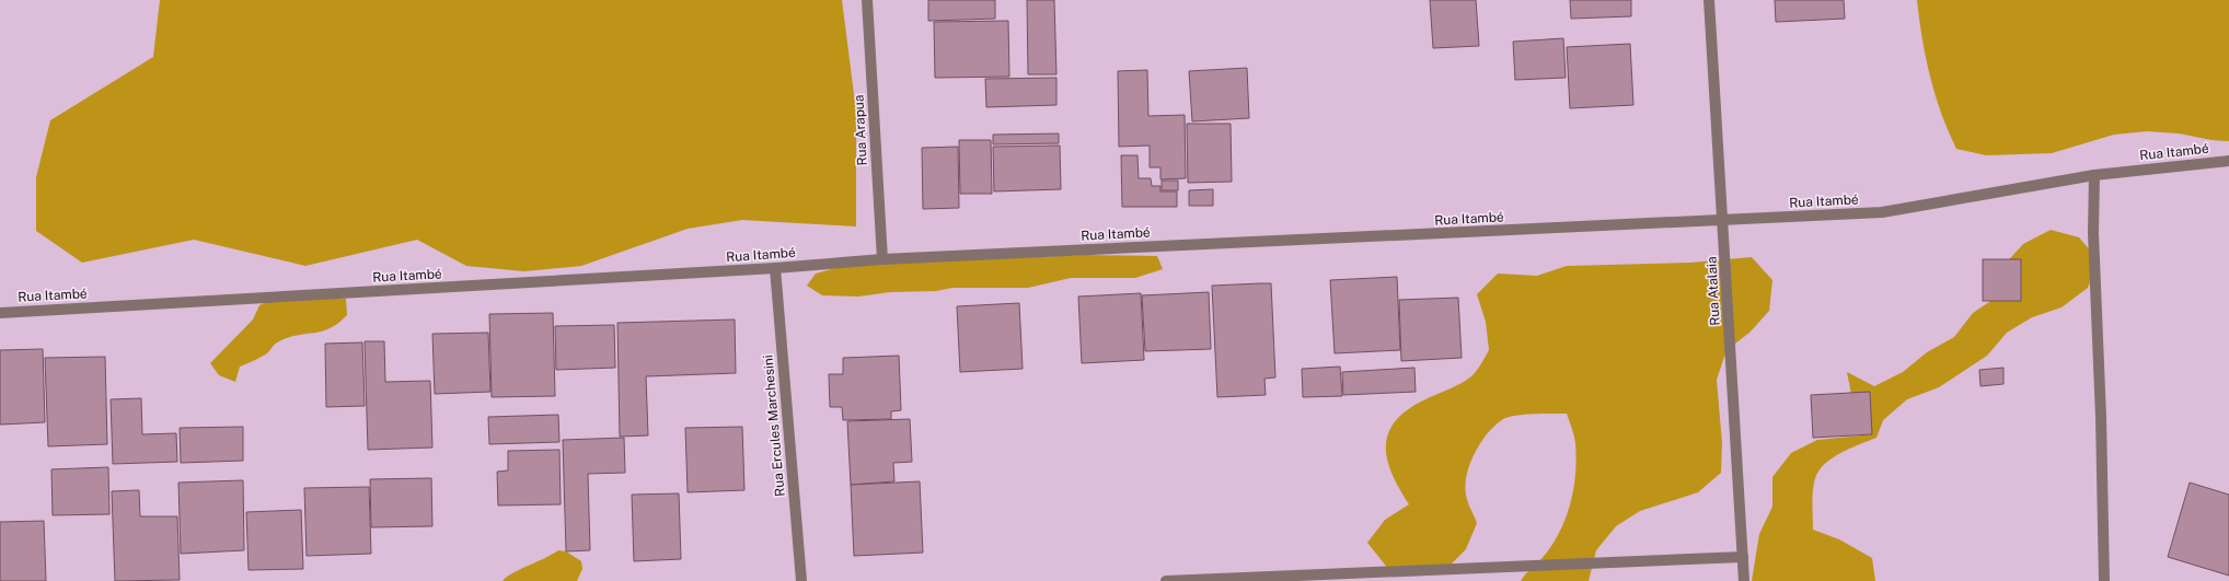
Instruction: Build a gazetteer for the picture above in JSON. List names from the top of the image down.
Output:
{
  "streets": {
    "street": [
      "Rua Arapua",
      "Rua Itambé",
      "Rua Atalaia",
      "Rua Ercules Marchesini"
    ]
  },
  "crossings": [
    ["Rua Arapua", "Rua Itambé"],
    ["Rua Itambé", "Rua Atalaia"],
    ["Rua Itambé", "Rua Ercules Marchesini"]
  ]
}
